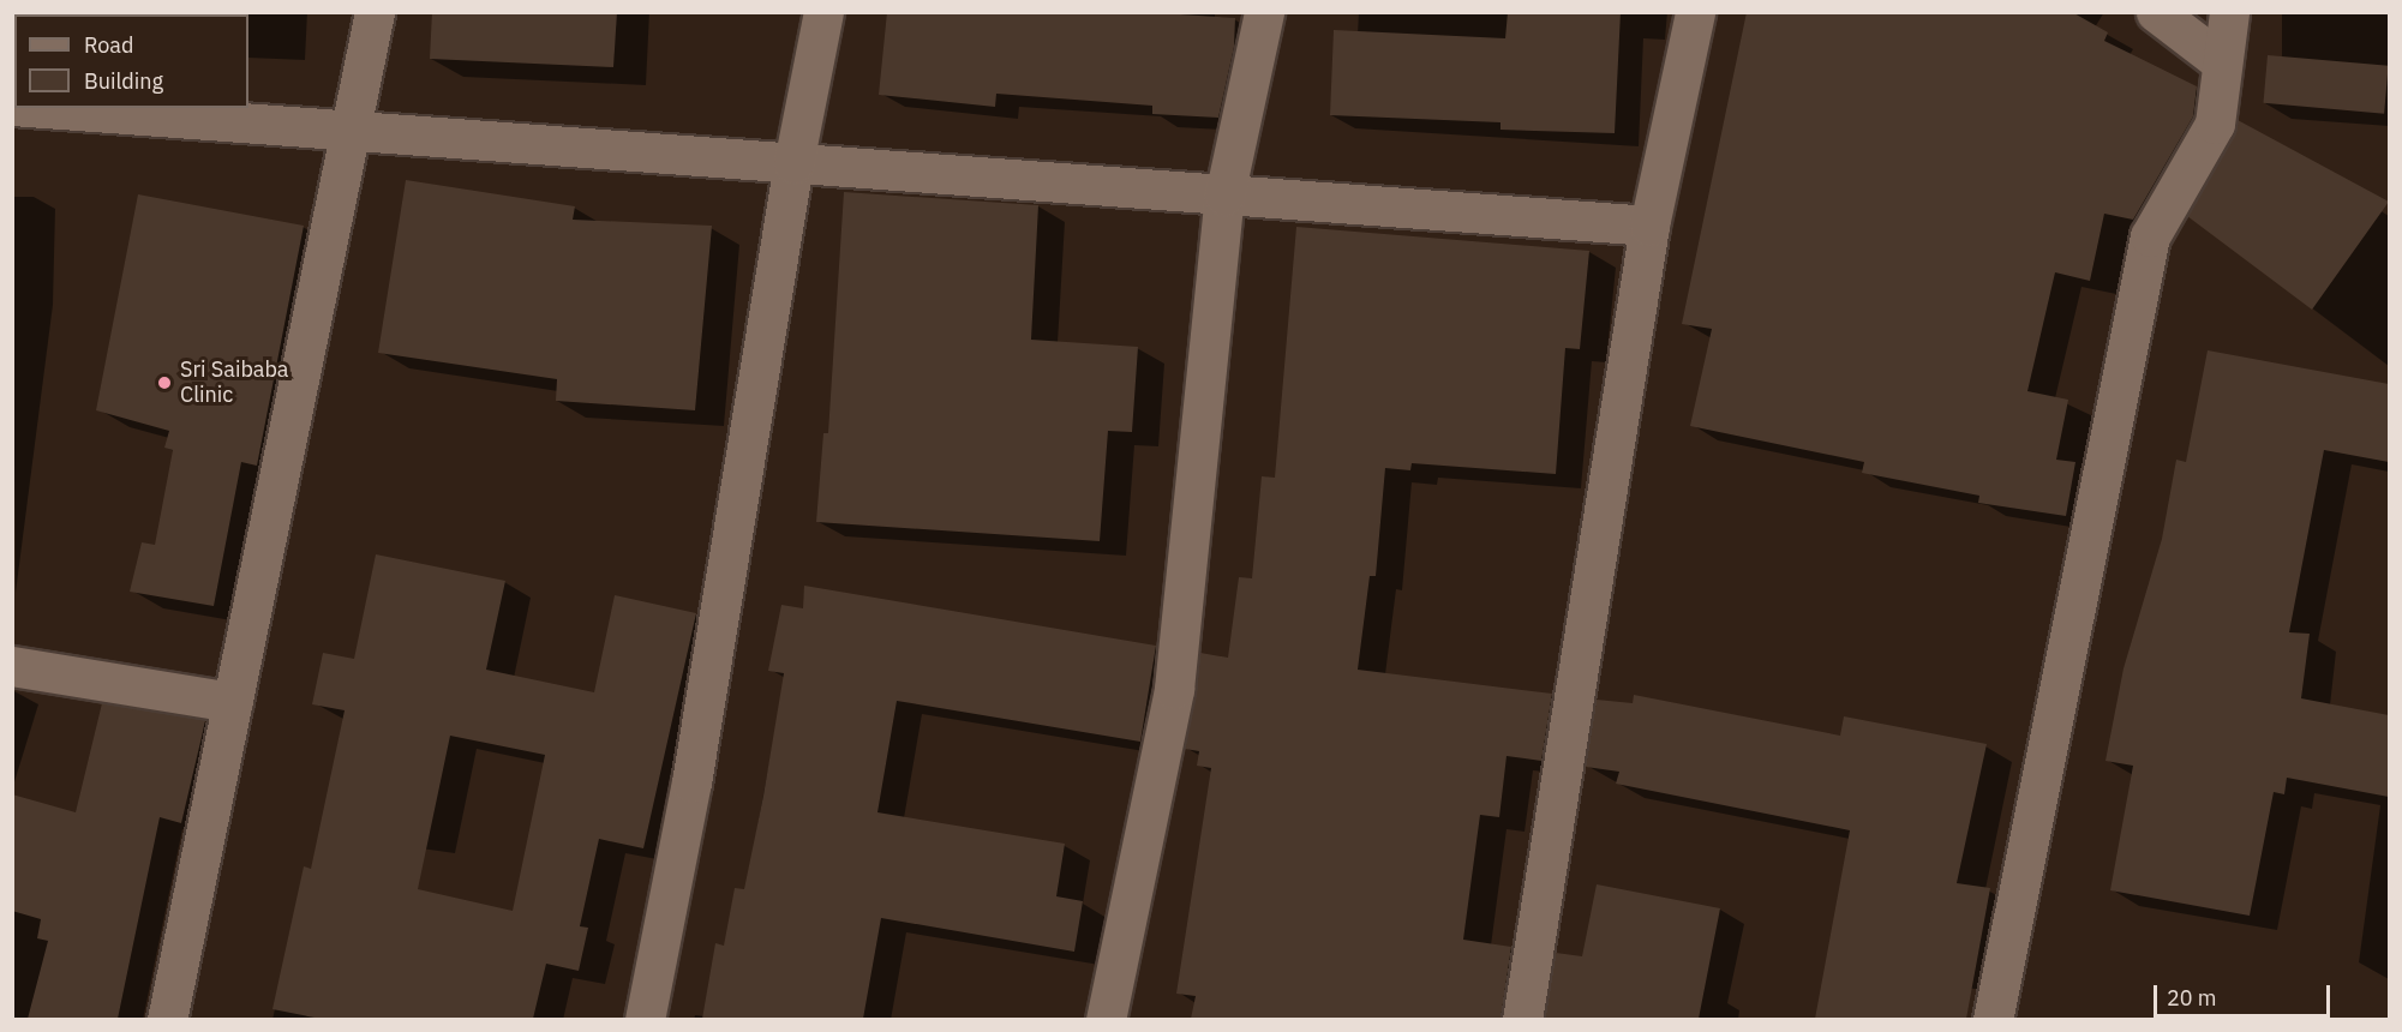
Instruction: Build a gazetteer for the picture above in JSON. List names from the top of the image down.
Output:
{
  "places": ["Sri Saibaba Clinic"],
  "legend": ["Road", "Building"],
  "scale_bar": "20 m"
}
